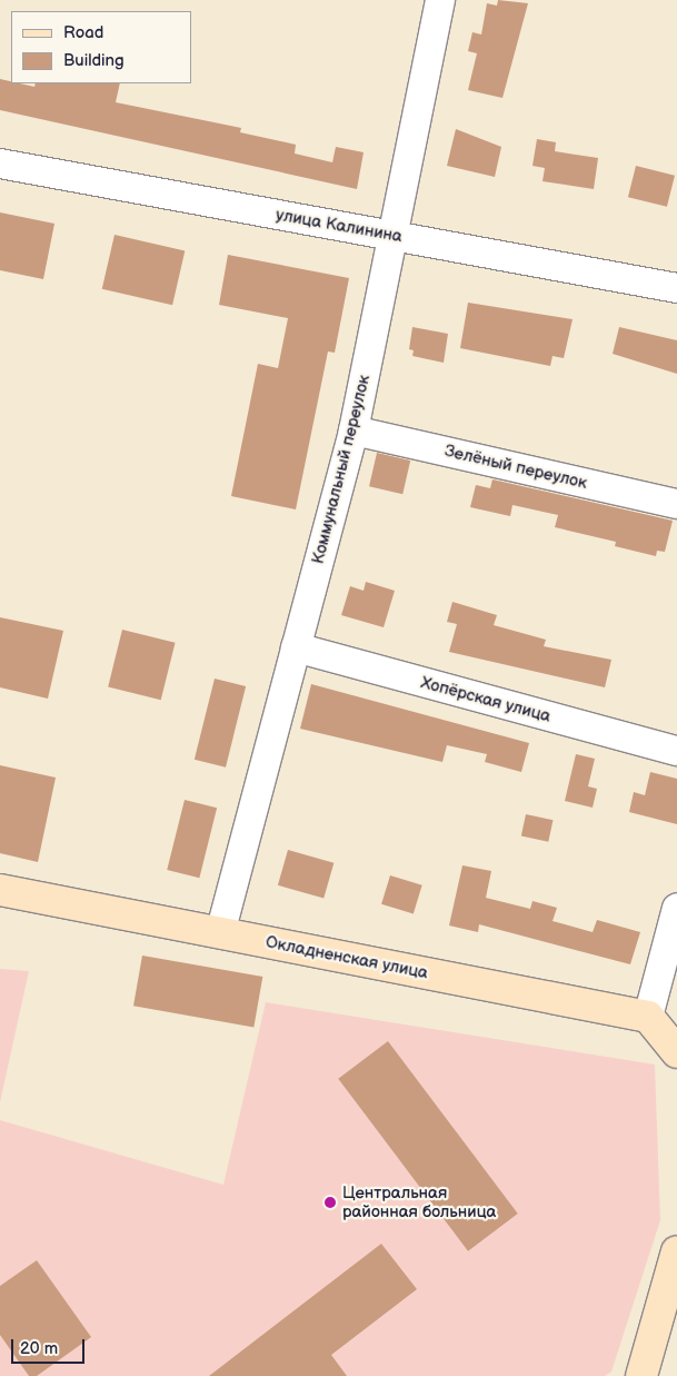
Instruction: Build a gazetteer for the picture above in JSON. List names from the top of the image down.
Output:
{
  "streets": {
    "main road": ["Окладненская улица"],
    "street": [
      "улица Калинина",
      "Зелёный переулок",
      "Коммунальный переулок",
      "Хопёрская улица"
    ]
  },
  "crossings": [
    ["улица Калинина", "Коммунальный переулок"],
    ["Зелёный переулок", "Коммунальный переулок"],
    ["Коммунальный переулок", "Хопёрская улица"],
    ["Коммунальный переулок", "Окладненская улица"]
  ],
  "places": ["Центральная районная больница"],
  "legend": ["Road", "Building"],
  "scale_bar": "20 m"
}
